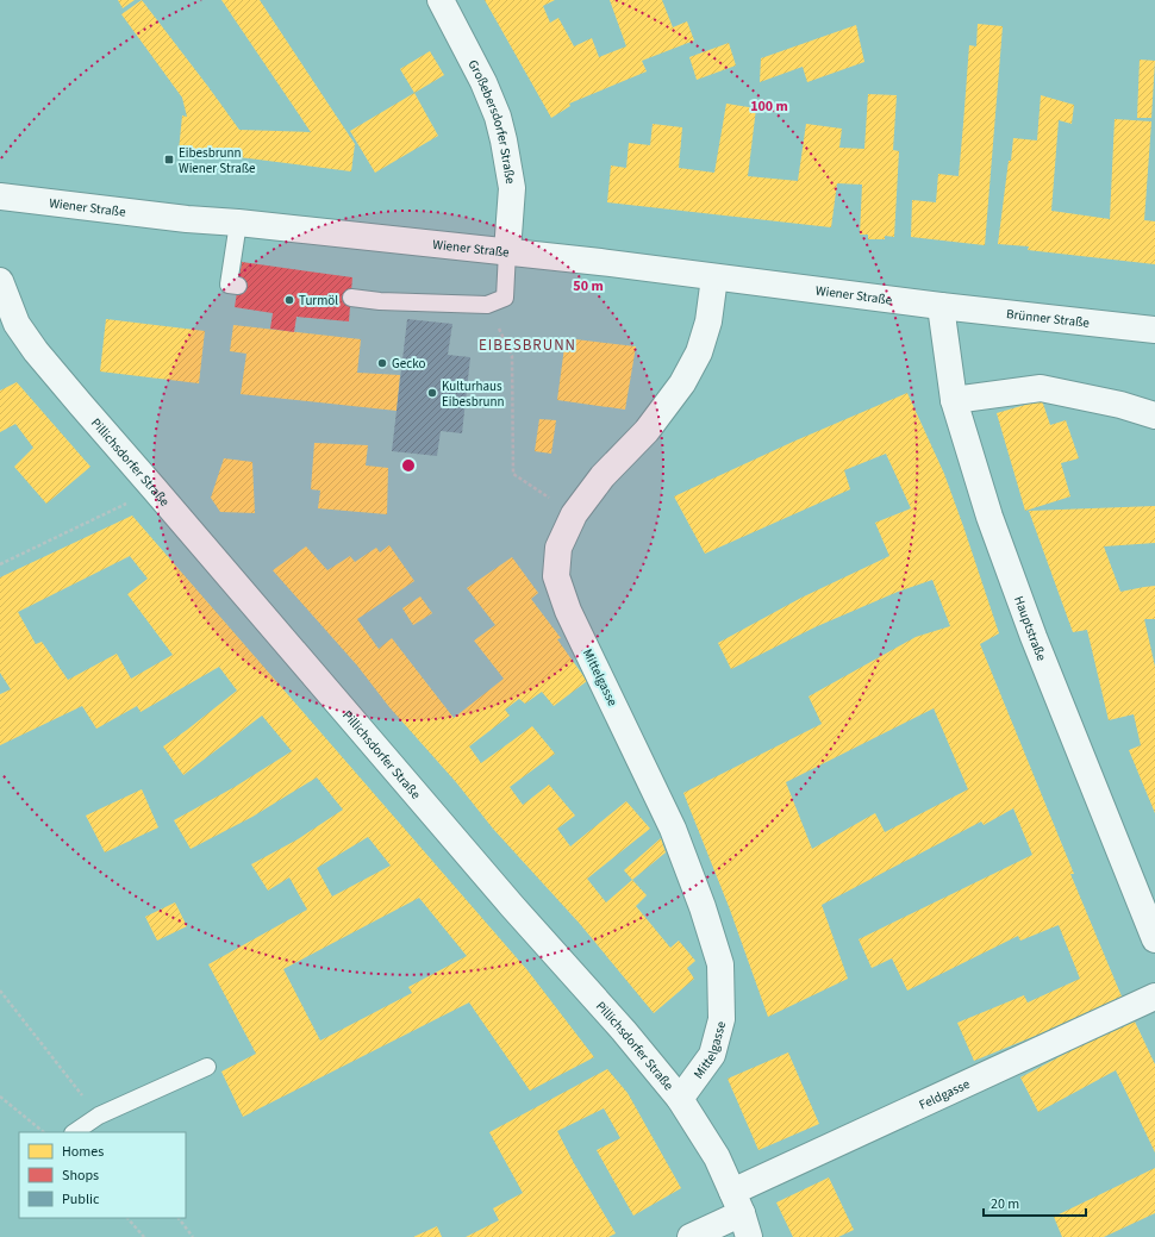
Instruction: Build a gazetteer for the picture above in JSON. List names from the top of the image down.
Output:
{
  "streets": {
    "street": [
      "Großebersdorfer Straße",
      "Wiener Straße",
      "Brünner Straße",
      "Pillichsdorfer Straße",
      "Hauptstraße",
      "Mittelgasse",
      "Feldgasse"
    ]
  },
  "crossings": [
    ["Großebersdorfer Straße", "Wiener Straße"],
    ["Wiener Straße", "Brünner Straße"],
    ["Wiener Straße", "Hauptstraße"],
    ["Wiener Straße", "Mittelgasse"],
    ["Brünner Straße", "Hauptstraße"],
    ["Pillichsdorfer Straße", "Mittelgasse"],
    ["Pillichsdorfer Straße", "Feldgasse"]
  ],
  "districts": ["EIBESBRUNN"],
  "places": {
    "transit": ["Eibesbrunn Wiener Straße"],
    "other": ["Turmöl", "Gecko", "Kulturhaus Eibesbrunn"]
  },
  "legend": ["Homes", "Shops", "Public"],
  "scale_bar": "20 m",
  "rings": ["100 m", "50 m"]
}
